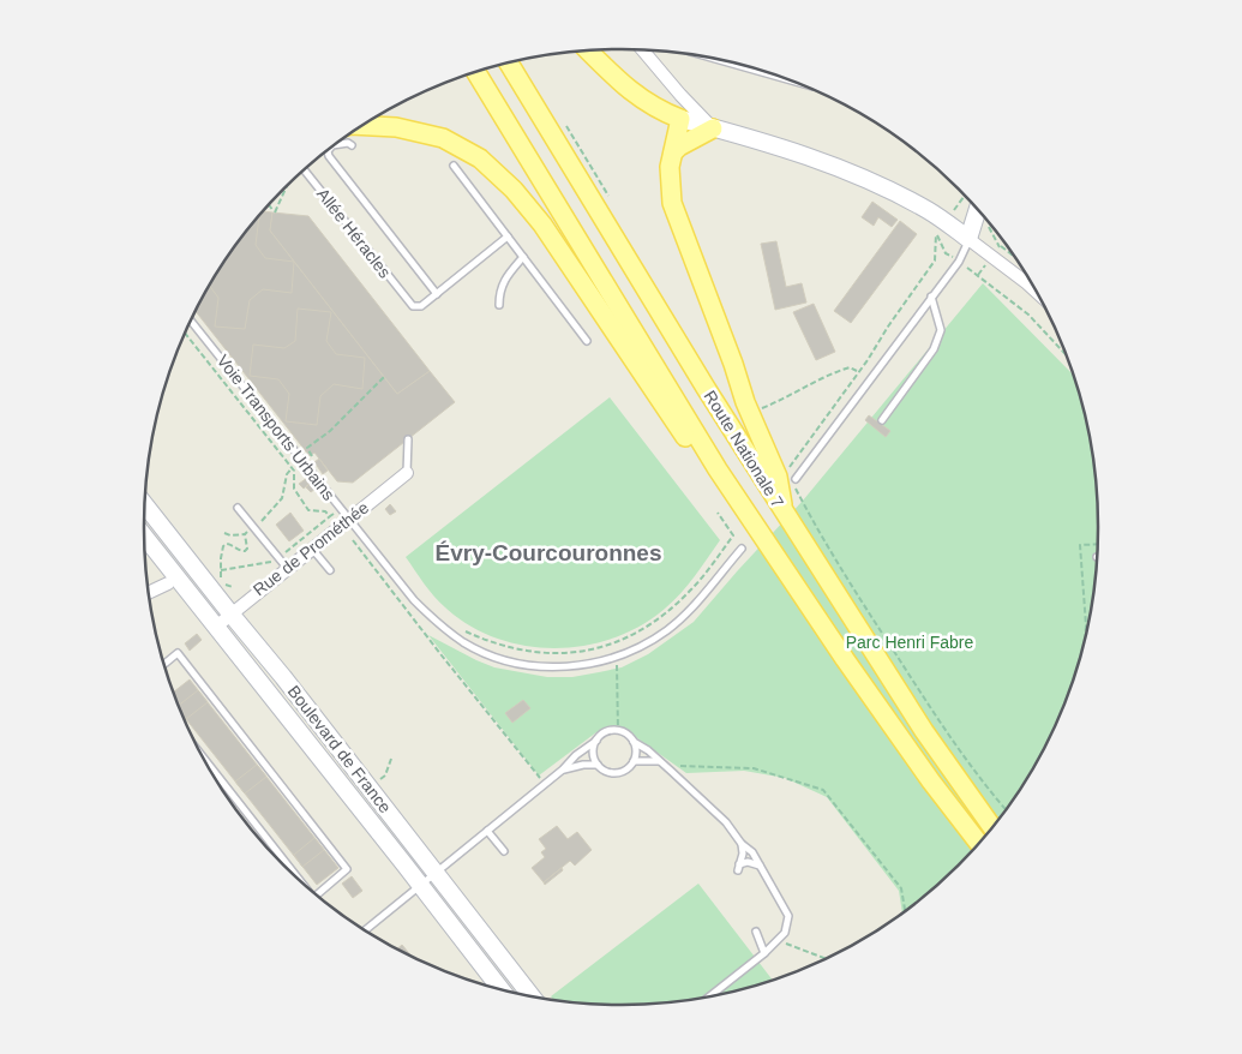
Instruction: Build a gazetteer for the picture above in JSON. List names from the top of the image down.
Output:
{
  "streets": {
    "main road": ["Route Nationale 7", "Boulevard de France"],
    "street": ["Rue de Prométhée"],
    "lane": ["Allée Héracles", "Voie Transports Urbains"]
  },
  "crossings": [
    ["Voie Transports Urbains", "Rue de Prométhée"],
    ["Rue de Prométhée", "Boulevard de France"]
  ],
  "districts": ["Évry-Courcouronnes"],
  "parks": ["Parc Henri Fabre"]
}
